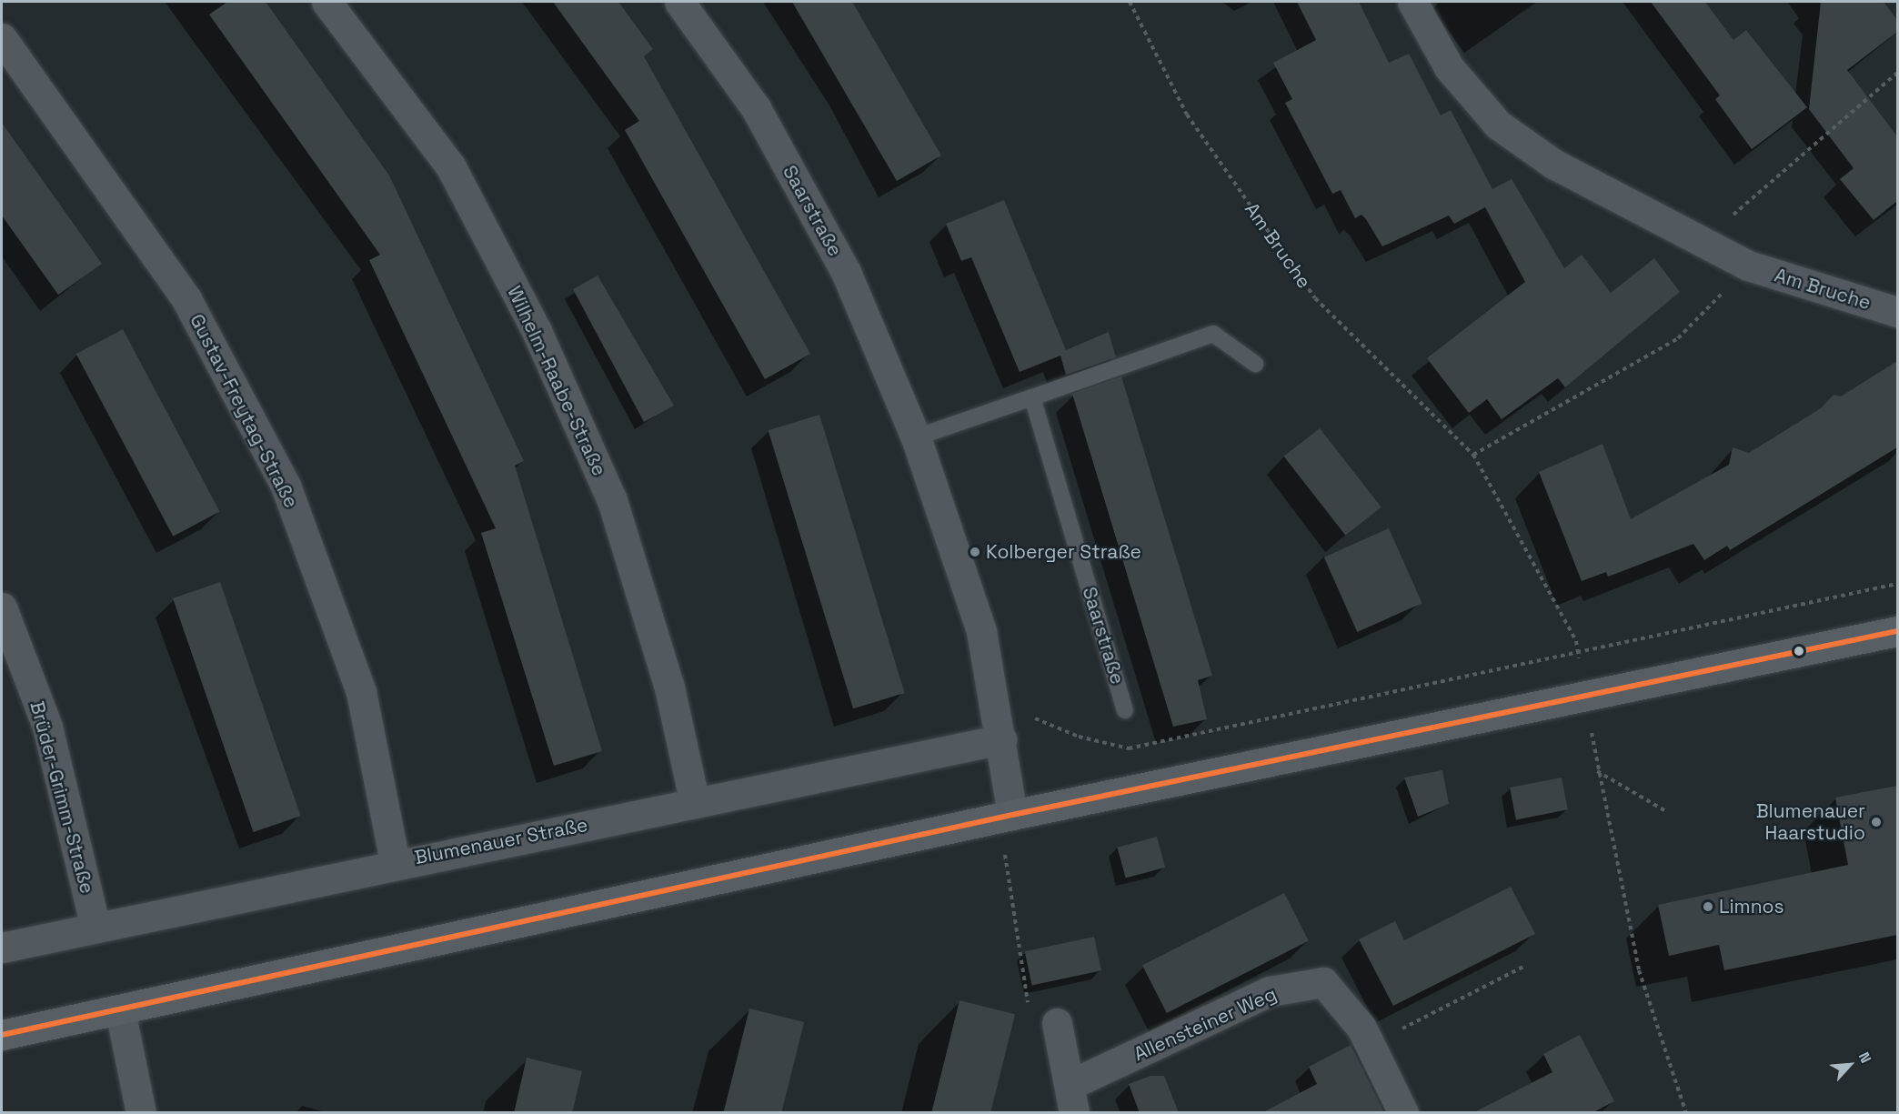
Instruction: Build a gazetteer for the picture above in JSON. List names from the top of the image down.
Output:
{
  "streets": {
    "street": [
      "Saarstraße",
      "Am Bruche",
      "Wilhelm-Raabe-Straße",
      "Gustav-Freytag-Straße",
      "Brüder-Grimm-Straße",
      "Blumenauer Straße",
      "Allensteiner Weg"
    ]
  },
  "crossings": [
    ["Saarstraße", "Blumenauer Straße"],
    ["Wilhelm-Raabe-Straße", "Blumenauer Straße"],
    ["Gustav-Freytag-Straße", "Blumenauer Straße"],
    ["Brüder-Grimm-Straße", "Blumenauer Straße"]
  ],
  "places": ["Kolberger Straße", "Blumenauer Haarstudio", "Limnos"],
  "north": "top right"
}
